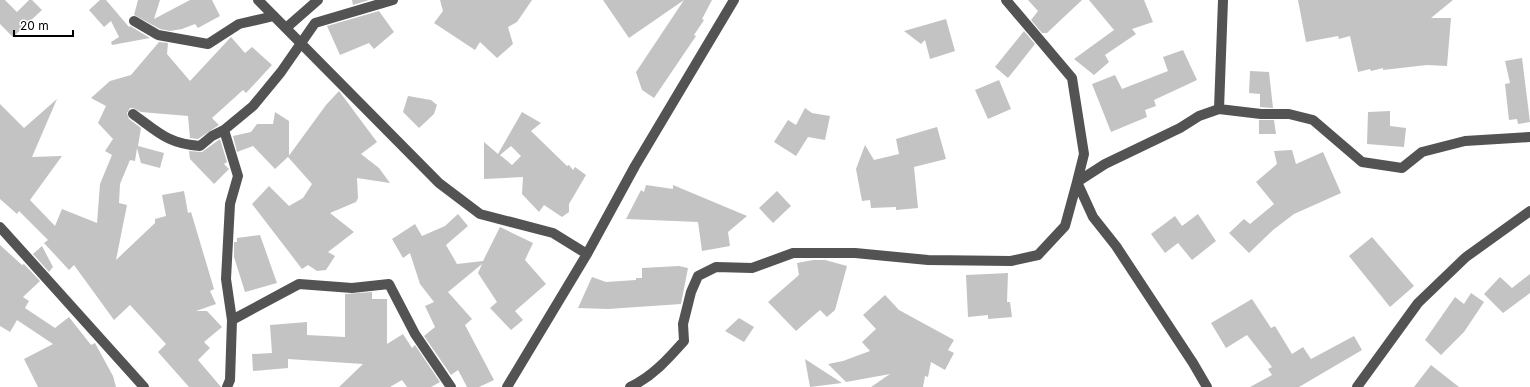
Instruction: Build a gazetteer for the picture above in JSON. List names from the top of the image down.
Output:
{
  "scale_bar": "20 m"
}
